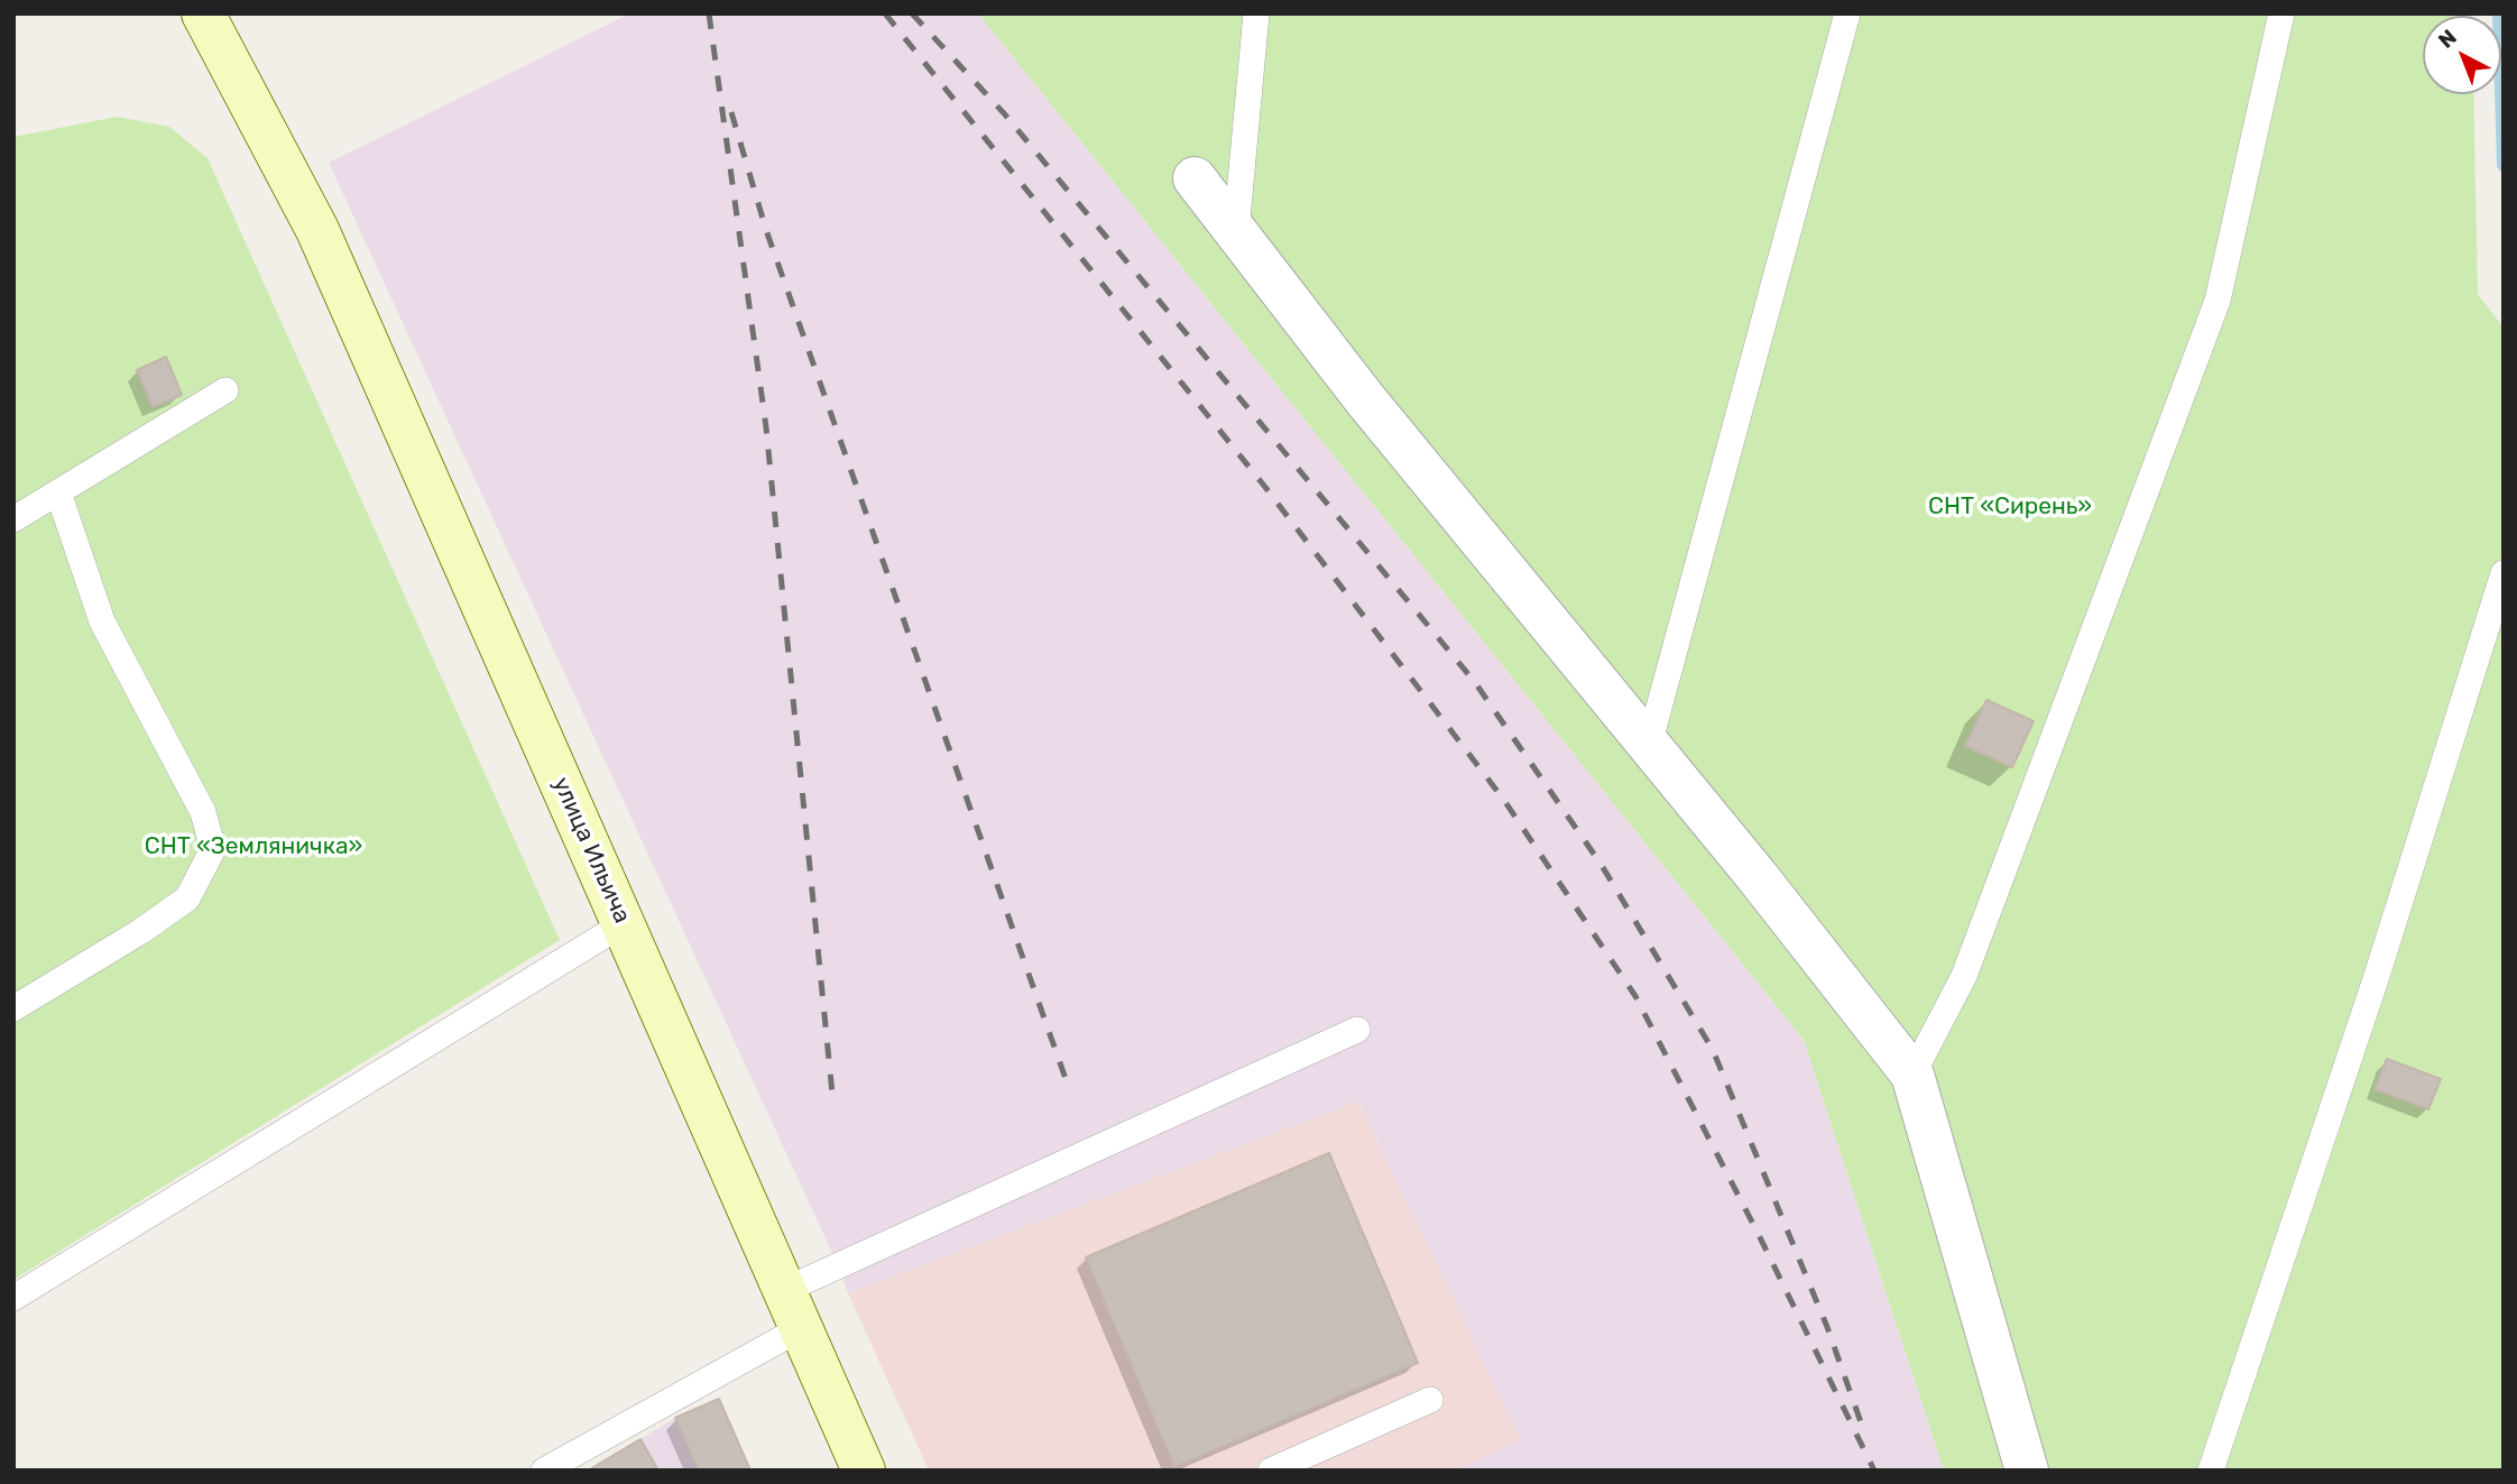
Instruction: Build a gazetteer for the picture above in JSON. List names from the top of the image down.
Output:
{
  "streets": {
    "main road": ["улица Ильича"]
  },
  "parks": ["СНТ «Сирень»", "СНТ «Земляничка»"],
  "north": "top left"
}
